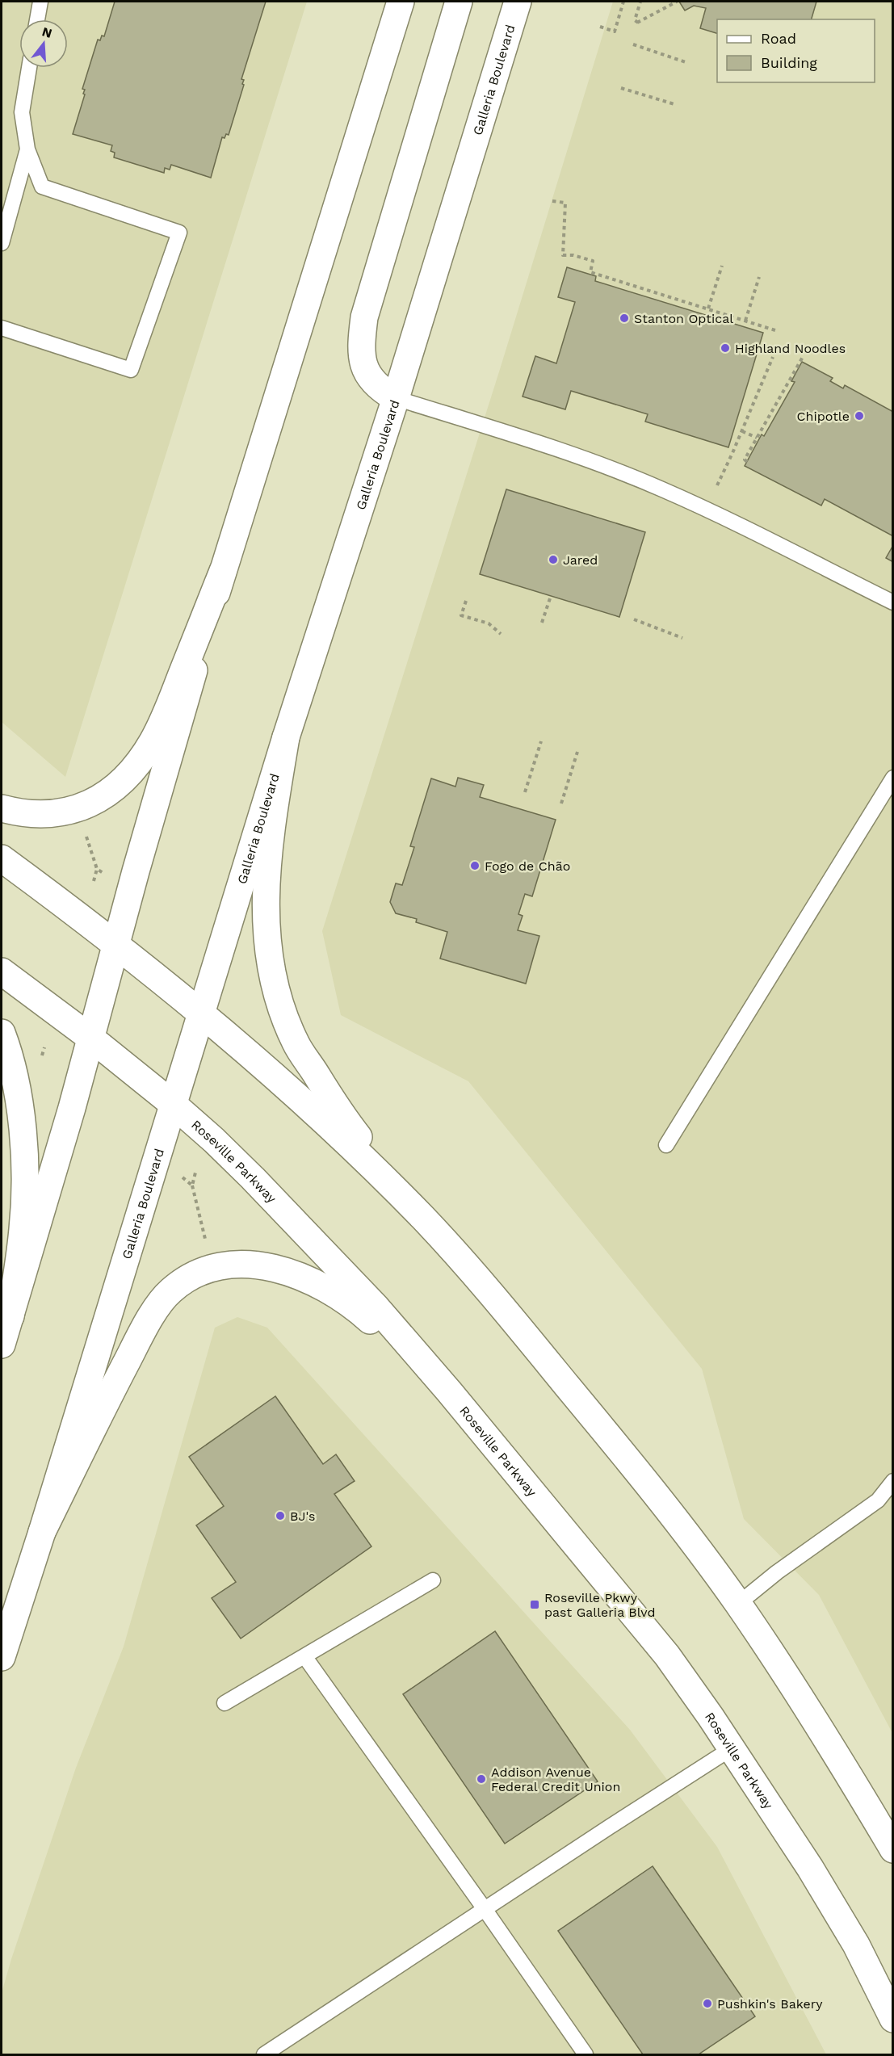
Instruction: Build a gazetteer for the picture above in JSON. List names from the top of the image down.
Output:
{
  "streets": {
    "main road": ["Galleria Boulevard", "Roseville Parkway"]
  },
  "crossings": [
    ["Galleria Boulevard", "Roseville Parkway"]
  ],
  "places": {
    "other": [
      "Stanton Optical",
      "Highland Noodles",
      "Chipotle",
      "Jared",
      "Fogo de Chão",
      "BJ's",
      "Addison Avenue Federal Credit Union",
      "Pushkin's Bakery"
    ],
    "transit": ["Roseville Pkwy past Galleria Blvd"]
  },
  "legend": ["Road", "Building"],
  "north": "top"
}
